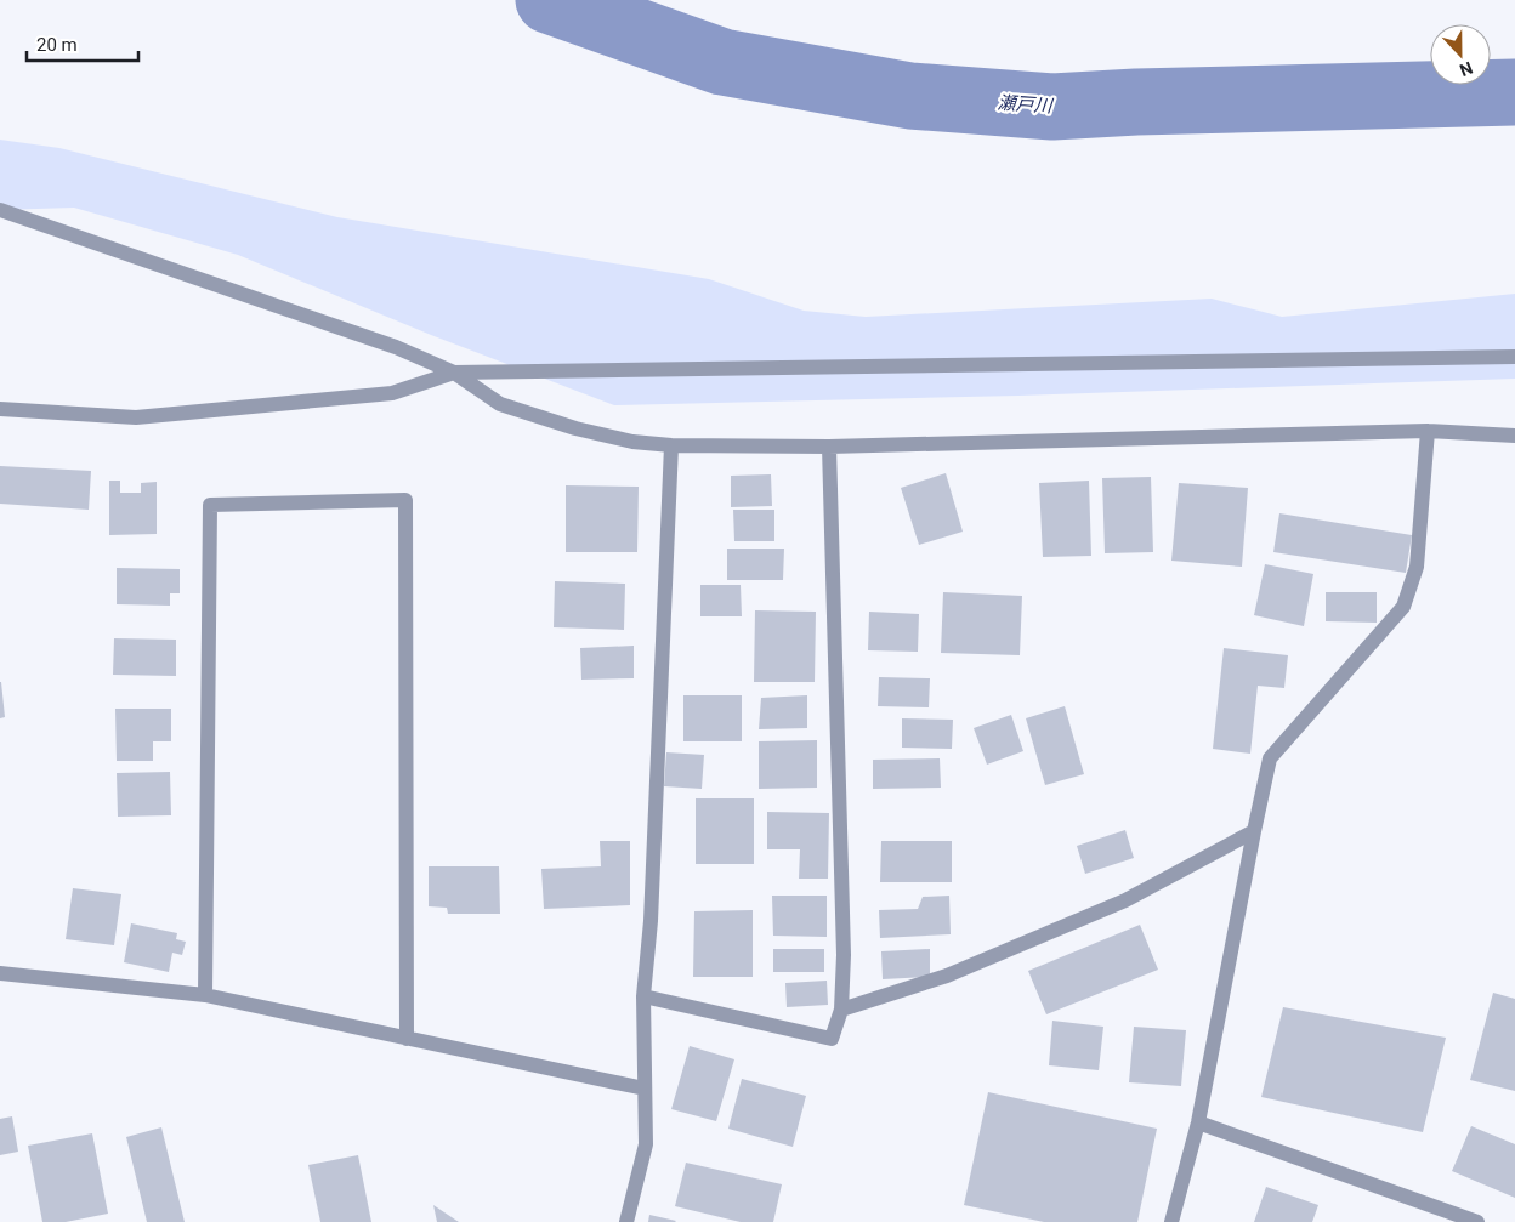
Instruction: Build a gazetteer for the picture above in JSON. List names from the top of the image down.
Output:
{
  "water": ["瀬戸川"],
  "scale_bar": "20 m",
  "north": "bottom"
}
